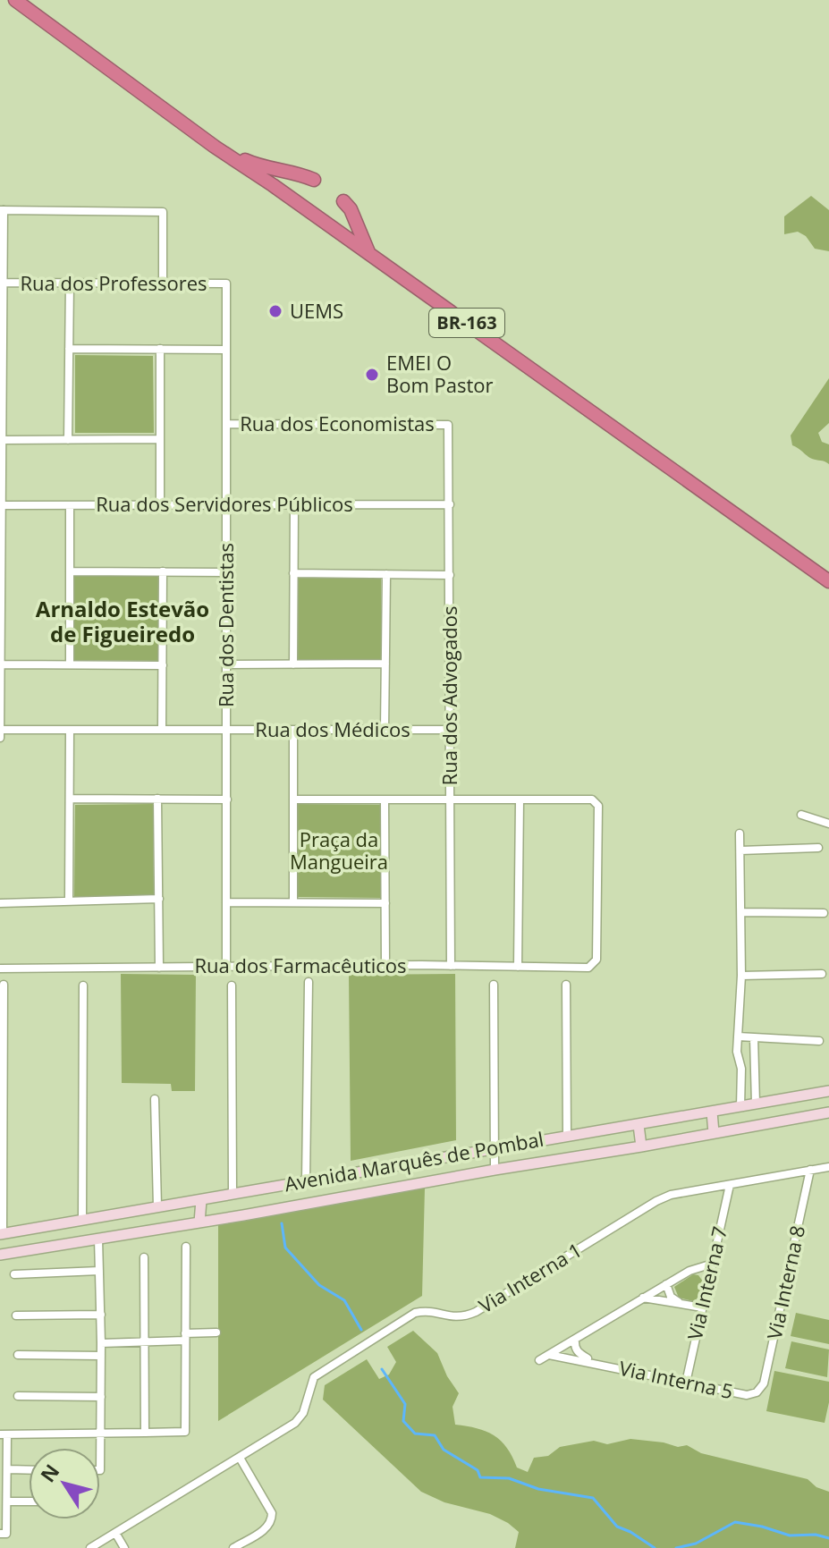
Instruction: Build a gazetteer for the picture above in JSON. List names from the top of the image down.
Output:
{
  "streets": {
    "highway": ["BR-163"],
    "main road": ["Avenida Marquês de Pombal"],
    "street": [
      "Rua dos Professores",
      "Rua dos Economistas",
      "Rua dos Servidores Públicos",
      "Rua dos Dentistas",
      "Rua dos Advogados",
      "Rua dos Médicos",
      "Rua dos Farmacêuticos",
      "Via Interna 1",
      "Via Interna 8",
      "Via Interna 7",
      "Via Interna 5"
    ]
  },
  "crossings": [
    ["Rua dos Professores", "Rua dos Dentistas"],
    ["Rua dos Economistas", "Rua dos Dentistas"],
    ["Rua dos Economistas", "Rua dos Advogados"],
    ["Rua dos Servidores Públicos", "Rua dos Dentistas"],
    ["Rua dos Servidores Públicos", "Rua dos Advogados"],
    ["Rua dos Dentistas", "Rua dos Médicos"],
    ["Rua dos Dentistas", "Rua dos Farmacêuticos"],
    ["Rua dos Advogados", "Rua dos Médicos"],
    ["Rua dos Advogados", "Rua dos Farmacêuticos"],
    ["Via Interna 1", "Via Interna 8"],
    ["Via Interna 1", "Via Interna 7"],
    ["Via Interna 8", "Via Interna 5"],
    ["Via Interna 7", "Via Interna 5"]
  ],
  "districts": ["Arnaldo Estevão de Figueiredo"],
  "parks": ["Praça da Mangueira"],
  "places": ["UEMS", "EMEI O Bom Pastor"],
  "north": "top left"
}
